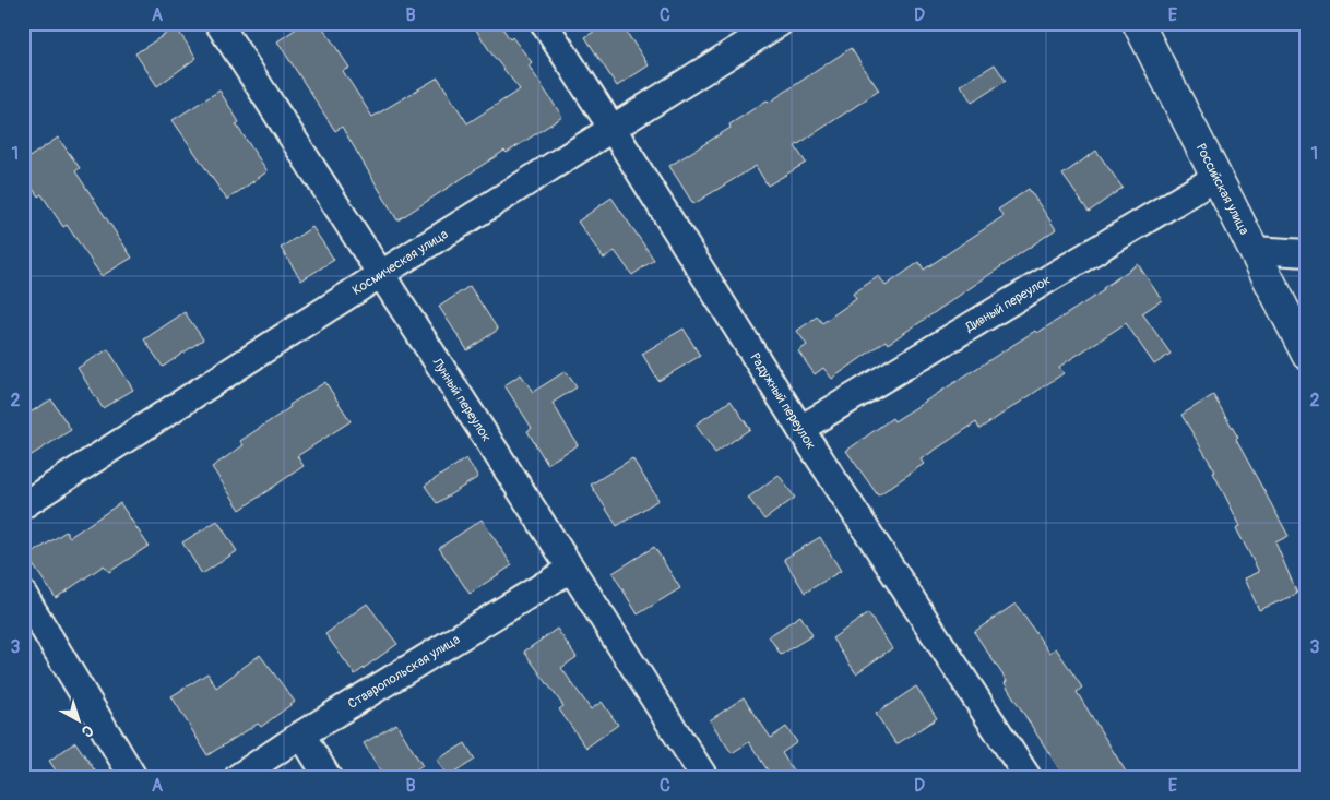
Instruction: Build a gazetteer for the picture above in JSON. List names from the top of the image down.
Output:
{
  "streets": {
    "street": [
      "Российская улица",
      "Космическая улица",
      "Дивный переулок",
      "Лунный переулок",
      "Радужный переулок",
      "Ставропольская улица"
    ]
  },
  "crossings": [
    ["Российская улица", "Дивный переулок"],
    ["Космическая улица", "Лунный переулок"],
    ["Космическая улица", "Радужный переулок"],
    ["Дивный переулок", "Радужный переулок"],
    ["Лунный переулок", "Ставропольская улица"]
  ],
  "north": "bottom right",
  "grid": {
    "columns": [
      "A",
      "B",
      "C",
      "D",
      "E"
    ],
    "rows": ["1", "2", "3"]
  }
}
